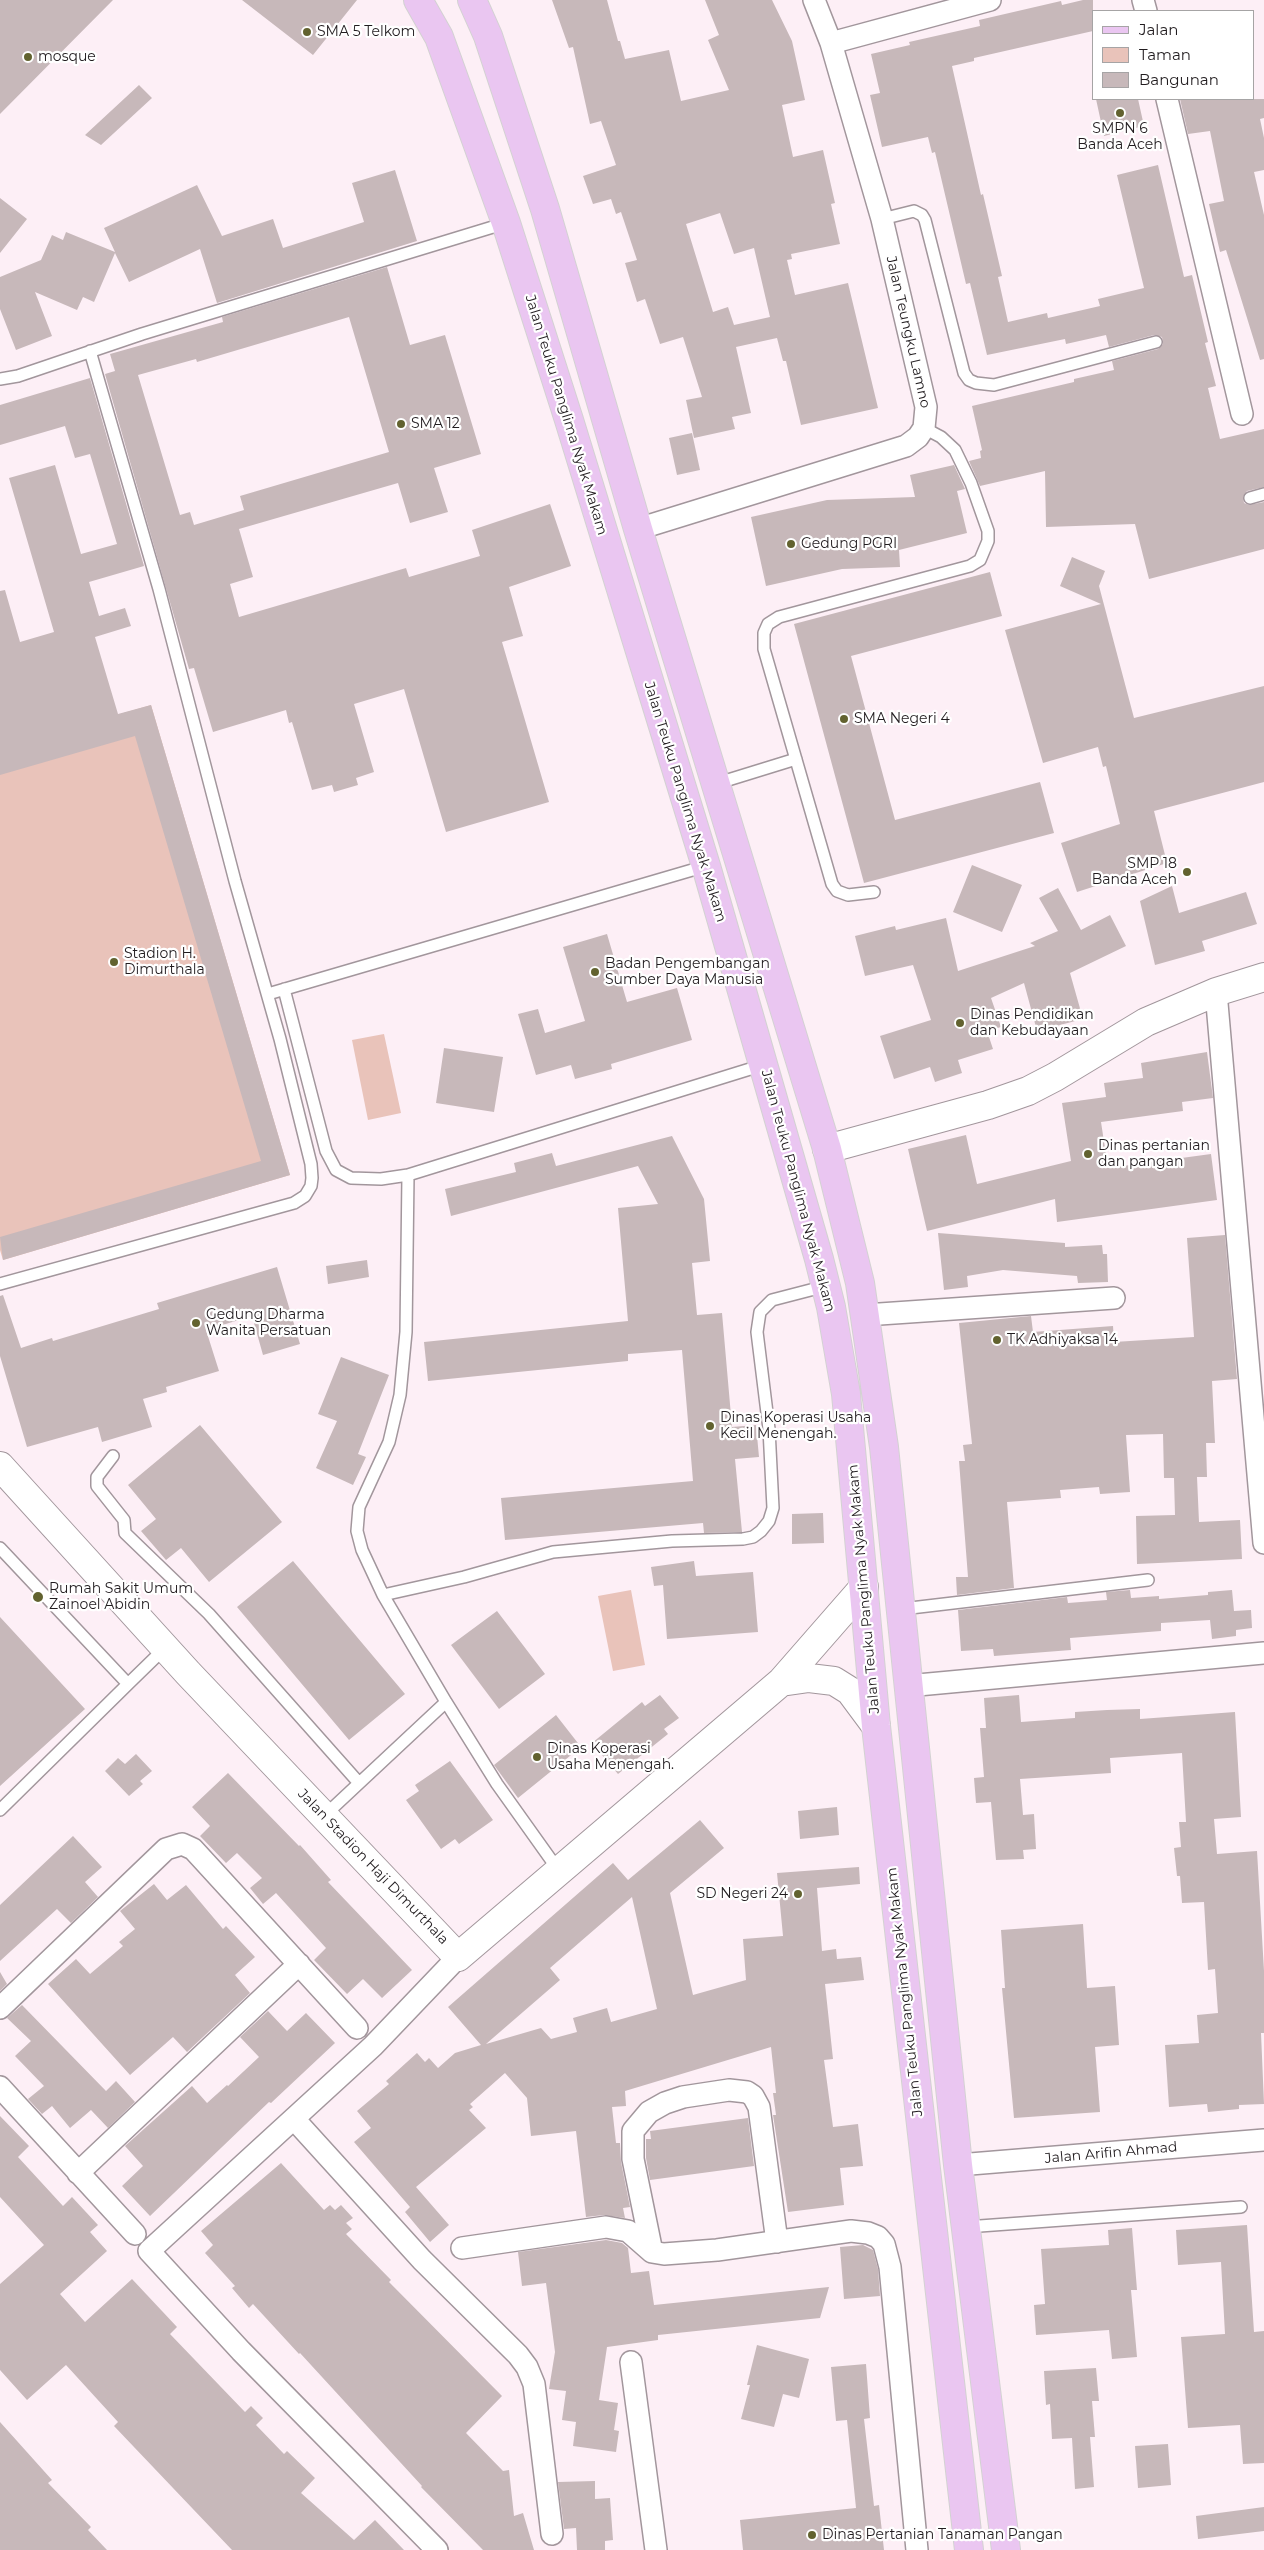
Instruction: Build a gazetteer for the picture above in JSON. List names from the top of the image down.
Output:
{
  "streets": {
    "main road": ["Jalan Teuku Panglima Nyak Makam"],
    "street": ["Jalan Teungku Lamno", "Jalan Stadion Haji Dimurthala", "Jalan Arifin Ahmad"]
  },
  "crossings": [
    ["Jalan Teuku Panglima Nyak Makam", "Jalan Stadion Haji Dimurthala"]
  ],
  "places": [
    "SMA 5 Telkom",
    "mosque",
    "SMPN 6 Banda Aceh",
    "SMA 12",
    "Gedung PGRI",
    "SMA Negeri 4",
    "SMP 18 Banda Aceh",
    "Stadion H. Dimurthala",
    "Badan Pengembangan Sumber Daya Manusia",
    "Dinas Pendidikan dan Kebudayaan",
    "Dinas pertanian dan pangan",
    "Gedung Dharma Wanita Persatuan",
    "TK Adhiyaksa 14",
    "Dinas Koperasi Usaha Kecil Menengah.",
    "Rumah Sakit Umum Zainoel Abidin",
    "Dinas Koperasi Usaha Menengah.",
    "SD Negeri 24",
    "Dinas Pertanian Tanaman Pangan"
  ],
  "legend": ["Jalan", "Taman", "Bangunan"]
}
